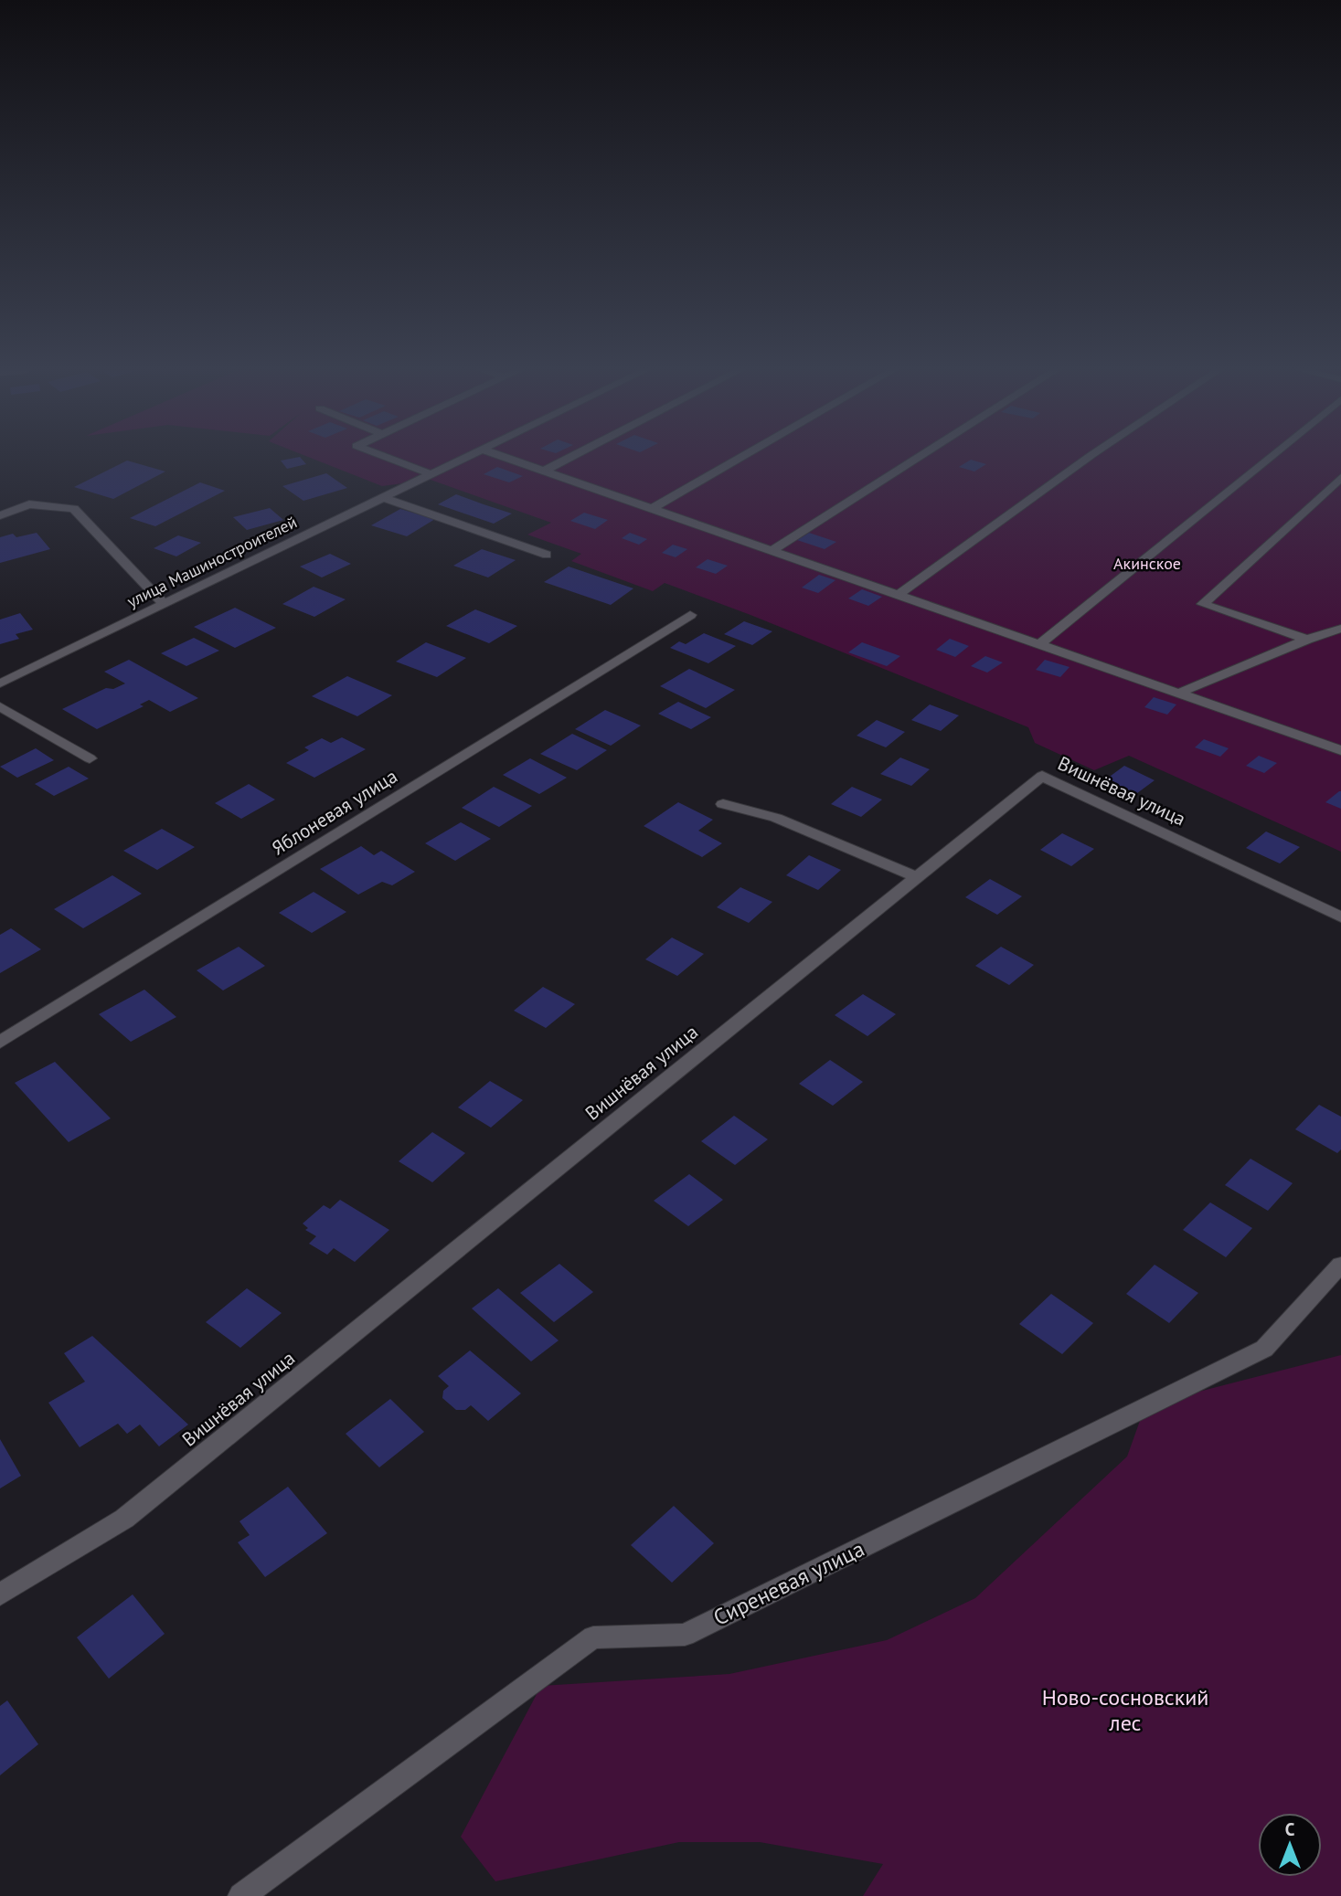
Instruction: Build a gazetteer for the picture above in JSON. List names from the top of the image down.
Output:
{
  "streets": {
    "street": [
      "улица Машиностроителей",
      "Вишнёвая улица",
      "Яблоневая улица",
      "Сиреневая улица"
    ]
  },
  "parks": ["Акинское", "Ново-сосновский лес"],
  "north": "top"
}
